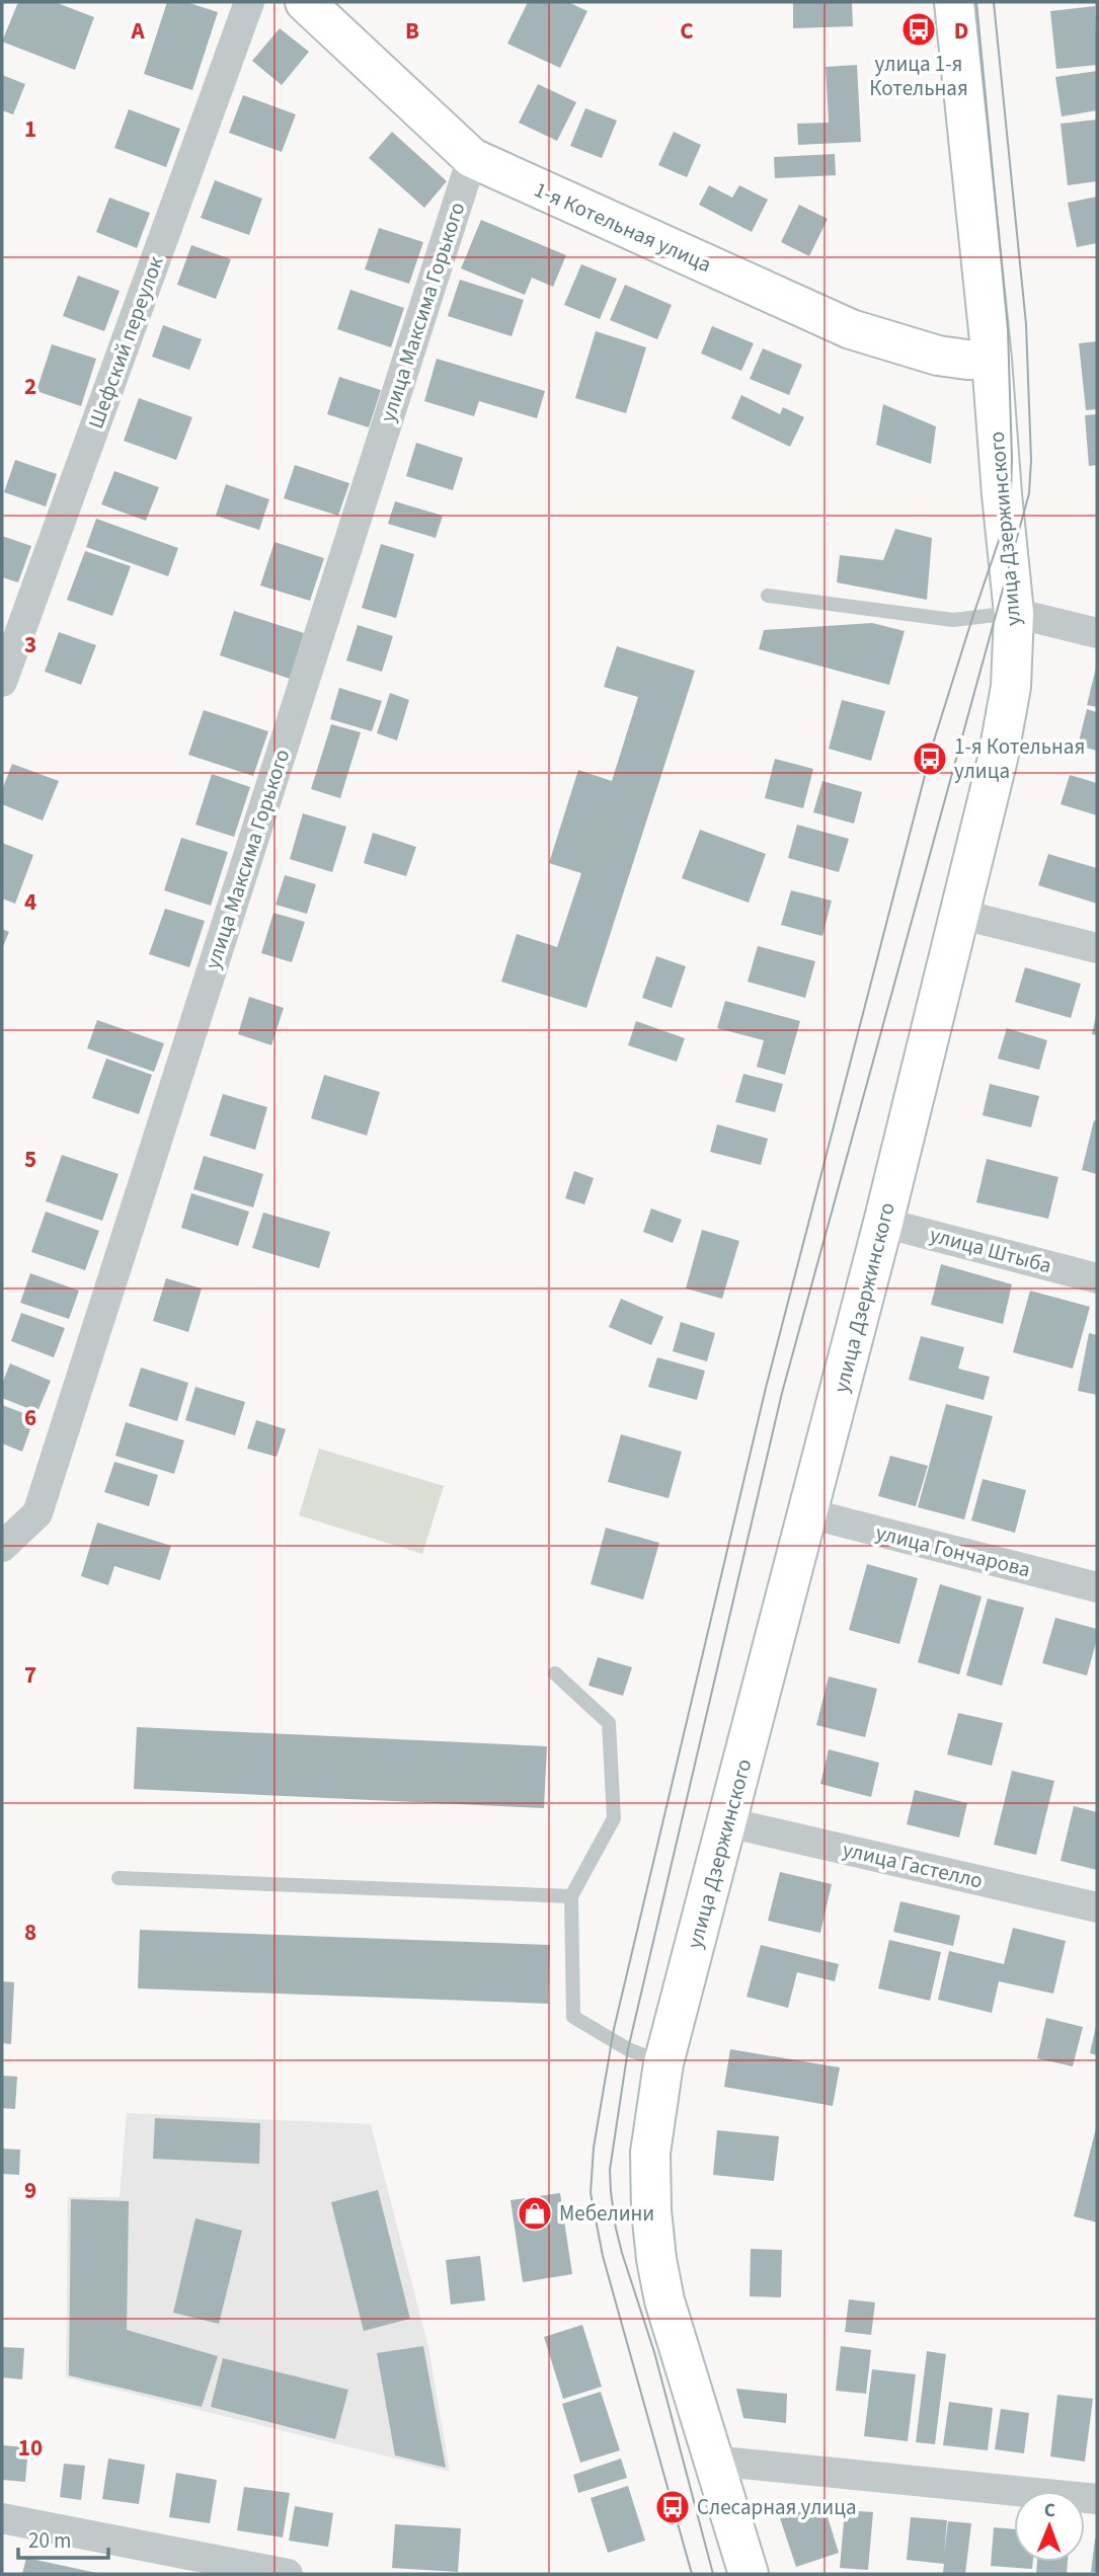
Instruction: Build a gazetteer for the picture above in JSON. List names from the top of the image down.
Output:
{
  "streets": {
    "main road": ["1-я Котельная улица", "улица Дзержинского"],
    "street": [
      "улица Максима Горького",
      "Шефский переулок",
      "улица Штыба",
      "улица Гончарова",
      "улица Гастелло"
    ]
  },
  "crossings": [
    ["1-я Котельная улица", "улица Максима Горького"],
    ["1-я Котельная улица", "улица Дзержинского"],
    ["улица Дзержинского", "улица Штыба"],
    ["улица Дзержинского", "улица Гончарова"],
    ["улица Дзержинского", "улица Гастелло"]
  ],
  "places": {
    "bus stop": ["улица 1-я Котельная", "1-я Котельная улица", "Слесарная улица"],
    "shop": ["Мебелини"]
  },
  "scale_bar": "20 m",
  "north": "top",
  "grid": {
    "columns": [
      "A",
      "B",
      "C",
      "D"
    ],
    "rows": [
      "1",
      "2",
      "3",
      "4",
      "5",
      "6",
      "7",
      "8",
      "9",
      "10"
    ]
  }
}
